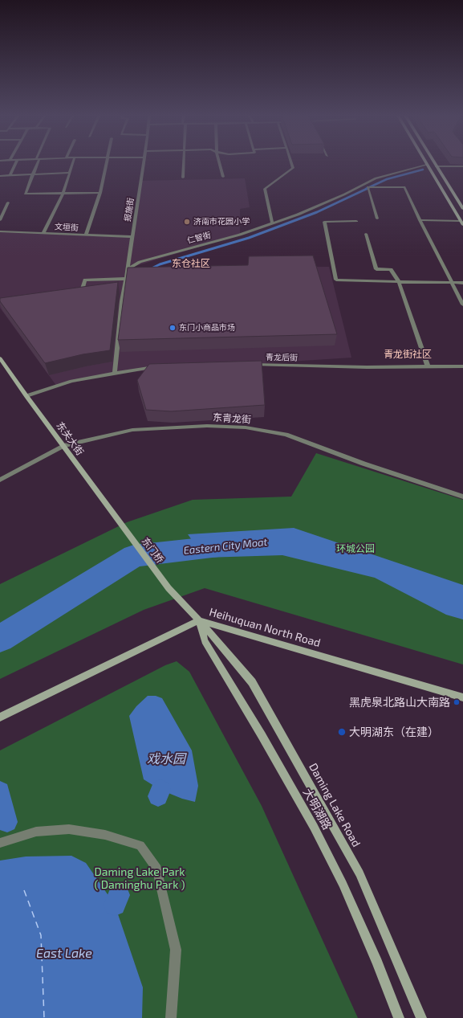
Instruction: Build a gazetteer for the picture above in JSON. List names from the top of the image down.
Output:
{
  "streets": {
    "main road": [
      "东关大街",
      "东门桥",
      "Heihuquan North Road",
      "Daming Lake Road",
      "大明湖路"
    ],
    "street": [
      "报施街",
      "文垣街",
      "仁智街",
      "青龙后街",
      "东青龙街"
    ]
  },
  "crossings": [
    ["报施街", "文垣街"],
    ["报施街", "仁智街"],
    ["东青龙街", "东关大街"],
    ["东关大街", "东门桥"],
    ["东门桥", "Heihuquan North Road"],
    ["东门桥", "Daming Lake Road"],
    ["东门桥", "大明湖路"],
    ["Heihuquan North Road", "Daming Lake Road"],
    ["Heihuquan North Road", "大明湖路"],
    ["Daming Lake Road", "大明湖路"]
  ],
  "districts": ["东仓社区", "青龙街社区"],
  "water": ["Eastern City Moat", "戏水园", "East Lake"],
  "parks": ["环城公园", "Daming Lake Park ( Daminghu Park )"],
  "places": [
    "济南市花园小学",
    "东门小商品市场",
    "黑虎泉北路山大南路",
    "大明湖东（在建）"
  ]
}
